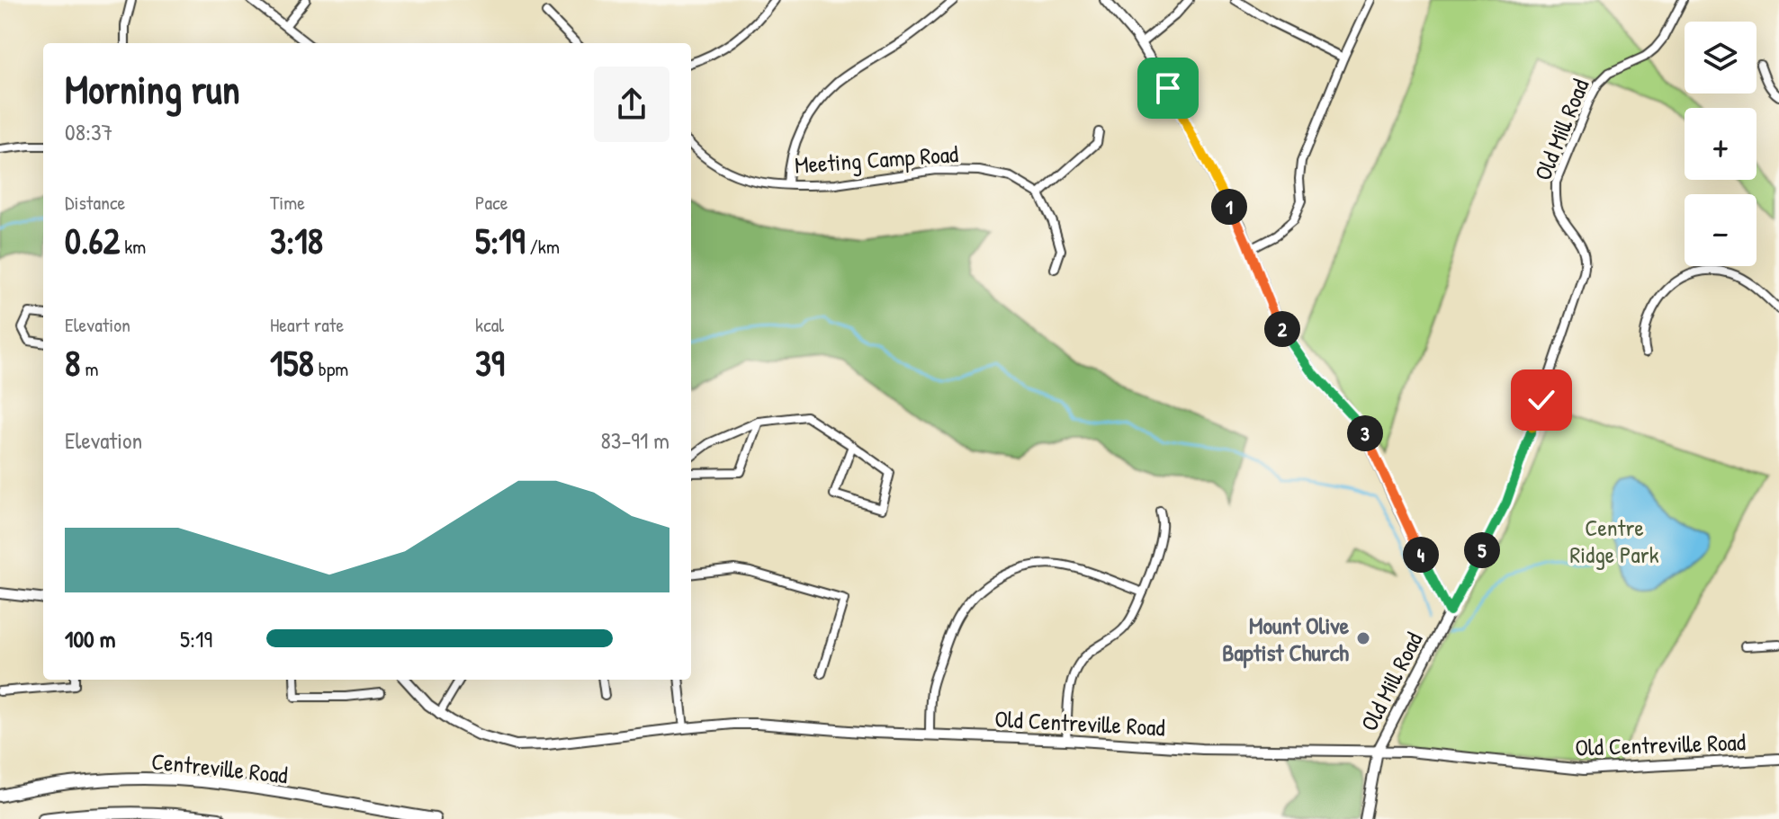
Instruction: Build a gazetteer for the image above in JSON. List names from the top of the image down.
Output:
{
  "streets": {
    "highway": ["Centreville Road"],
    "street": ["Old Mill Road", "Meeting Camp Road", "Old Centreville Road"]
  },
  "crossings": [
    ["Old Mill Road", "Old Centreville Road"]
  ],
  "parks": ["Centre Ridge Park"],
  "places": ["Mount Olive Baptist Church"],
  "page": {
    "map_buttons": ["+", "−"],
    "heading": ["Morning run", "08:37"],
    "stats": [
      ["Distance", "0.62 km"],
      ["Time", "3:18"],
      ["Pace", "5:19 /km"],
      ["Elevation", "8 m"],
      ["Heart rate", "158 bpm"],
      ["kcal", "39"]
    ],
    "pins": [
      "1",
      "2",
      "3",
      "5",
      "4"
    ],
    "chart": ["Elevation", "83–91 m"],
    "list": [
      {
        "name": "100 m",
        "note": "5:19"
      }
    ]
  }
}
